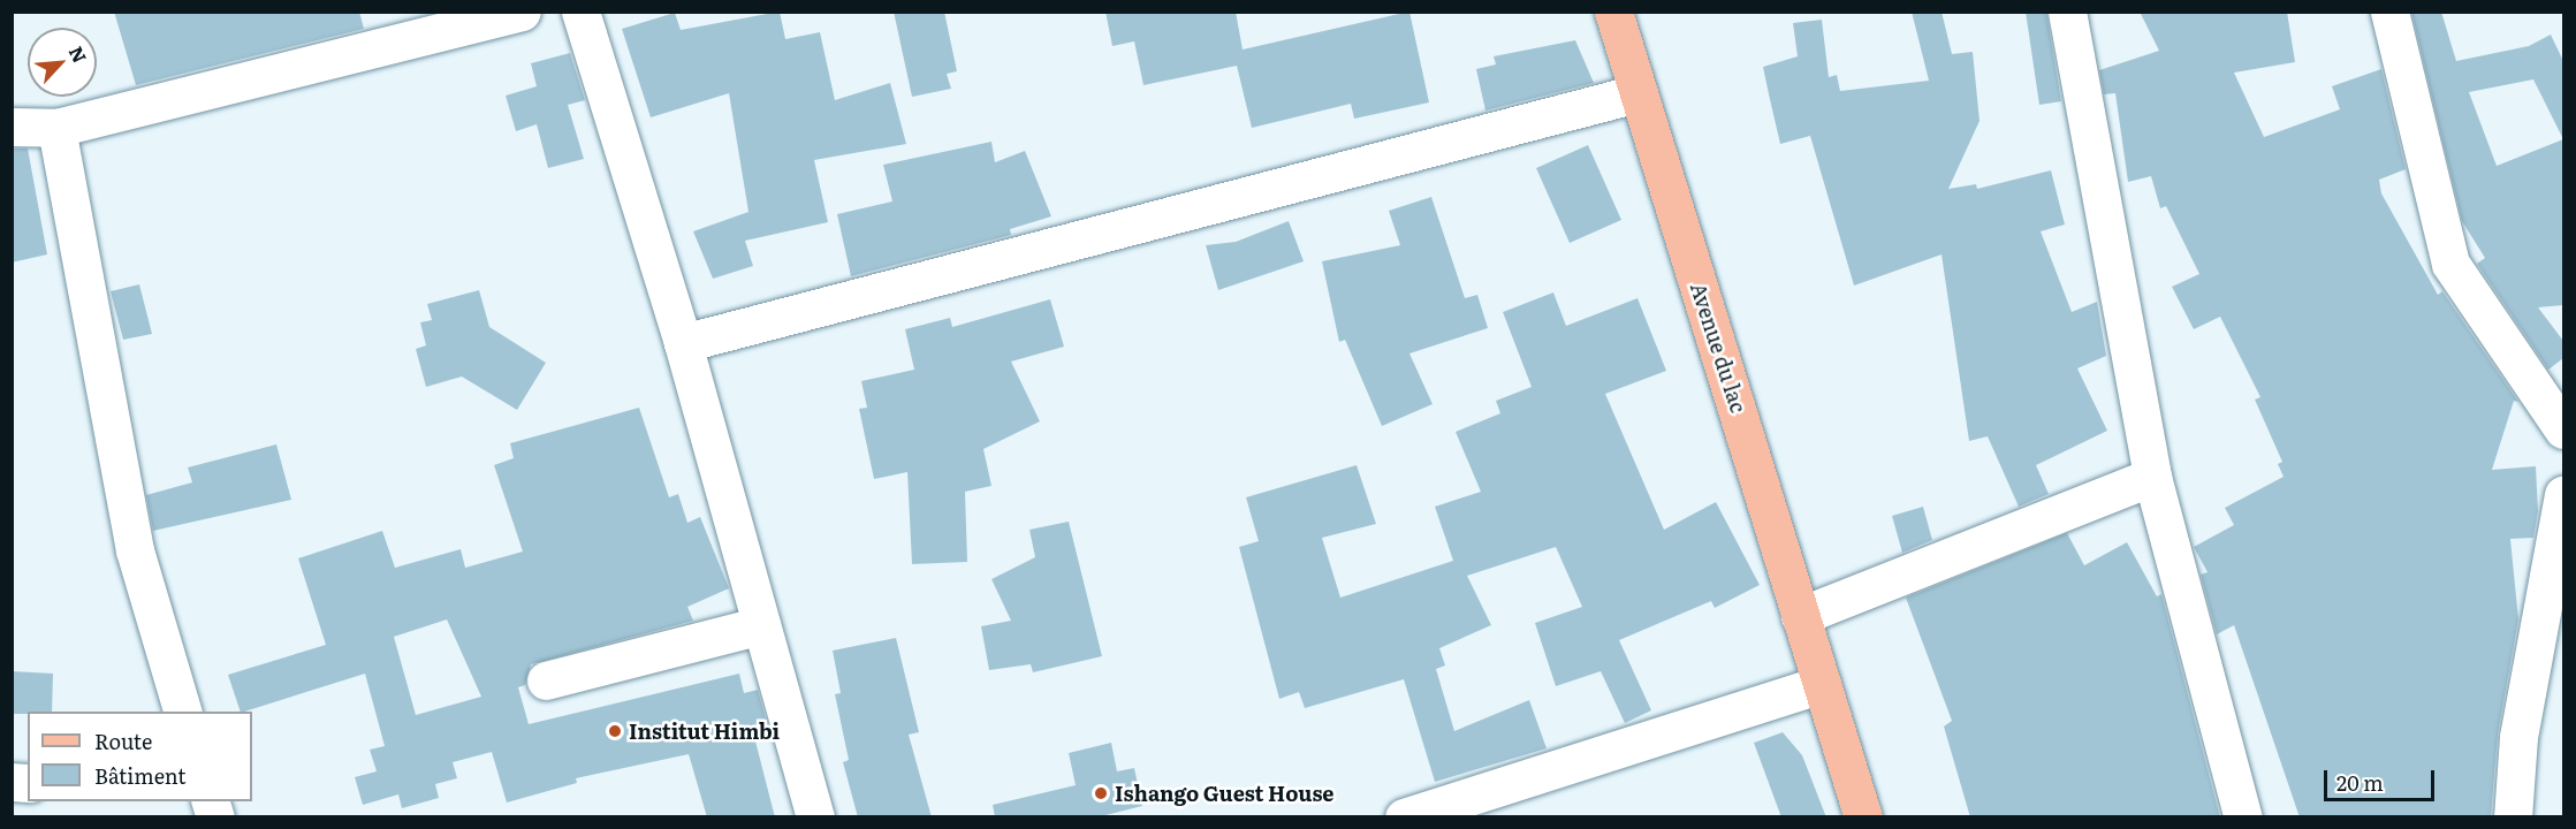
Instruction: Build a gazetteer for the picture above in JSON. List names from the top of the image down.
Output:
{
  "streets": {
    "main road": ["Avenue du lac"]
  },
  "places": ["Institut Himbi", "Ishango Guest House"],
  "legend": ["Route", "Bâtiment"],
  "scale_bar": "20 m",
  "north": "top right"
}
